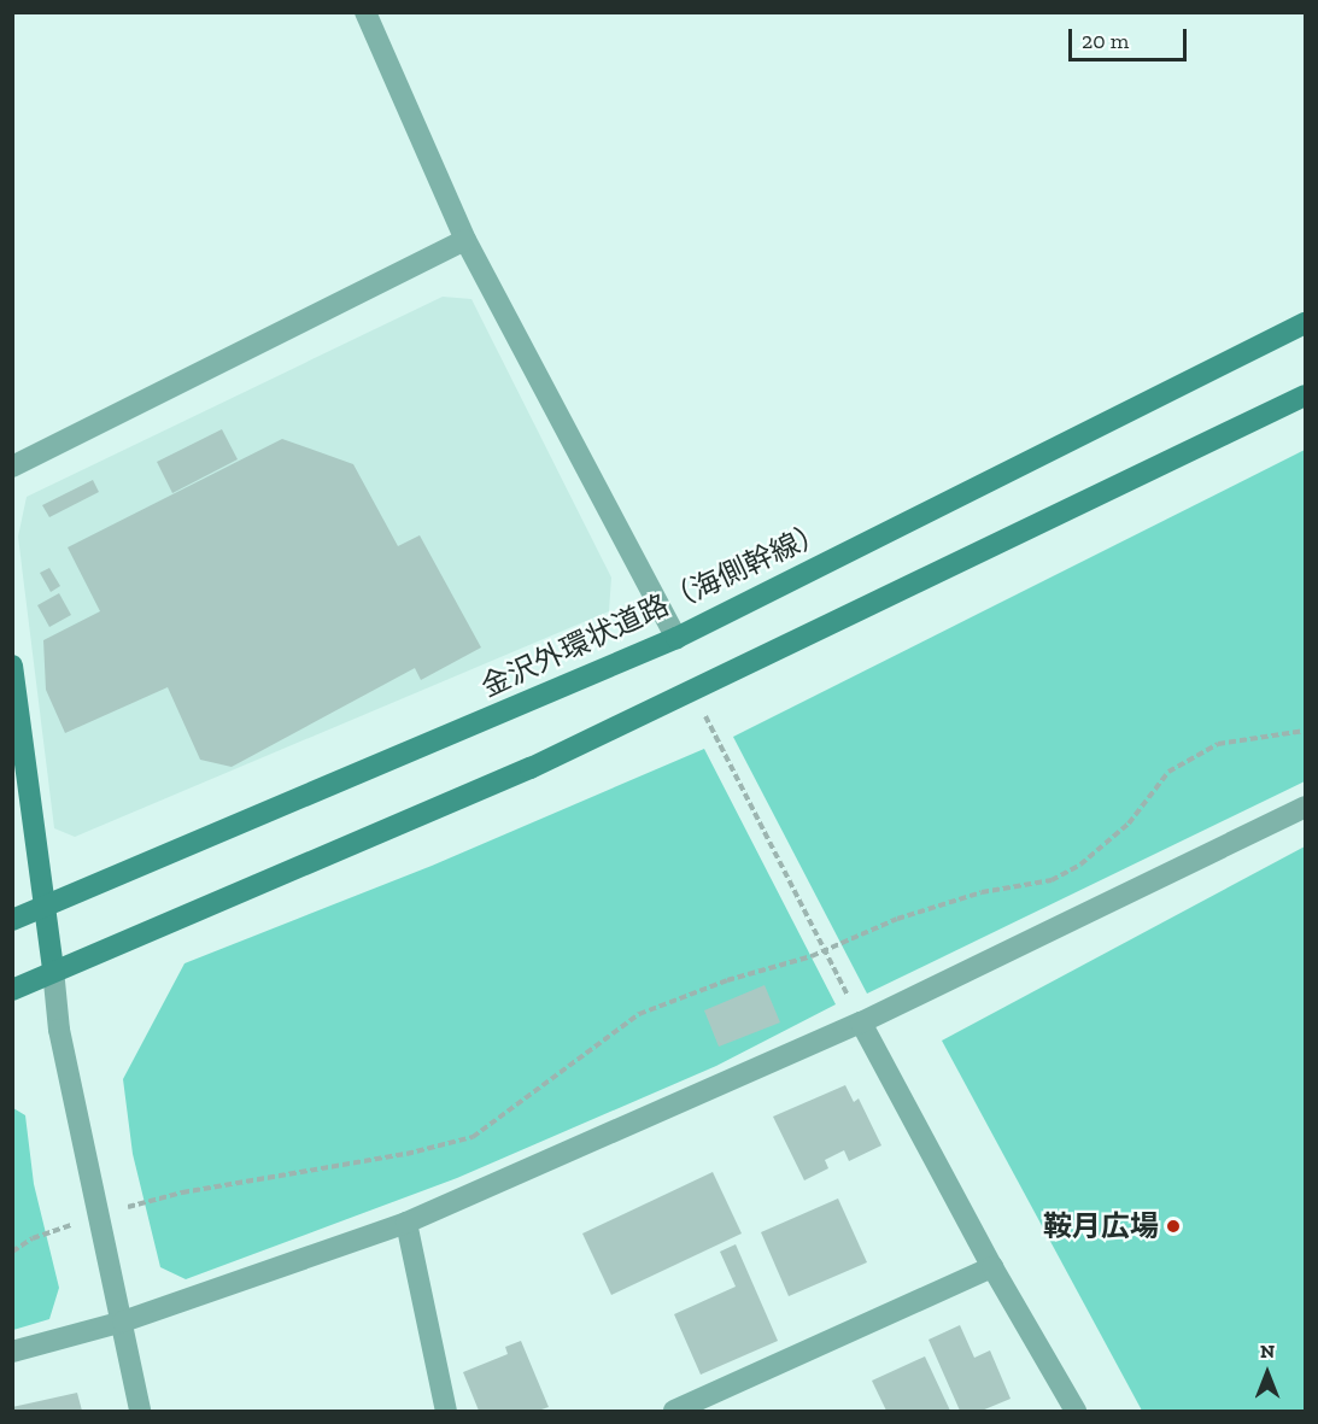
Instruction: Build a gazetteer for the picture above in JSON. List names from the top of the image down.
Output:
{
  "streets": {
    "street": ["金沢外環状道路（海側幹線）"]
  },
  "places": ["鞍月広場"],
  "scale_bar": "20 m",
  "north": "top"
}
